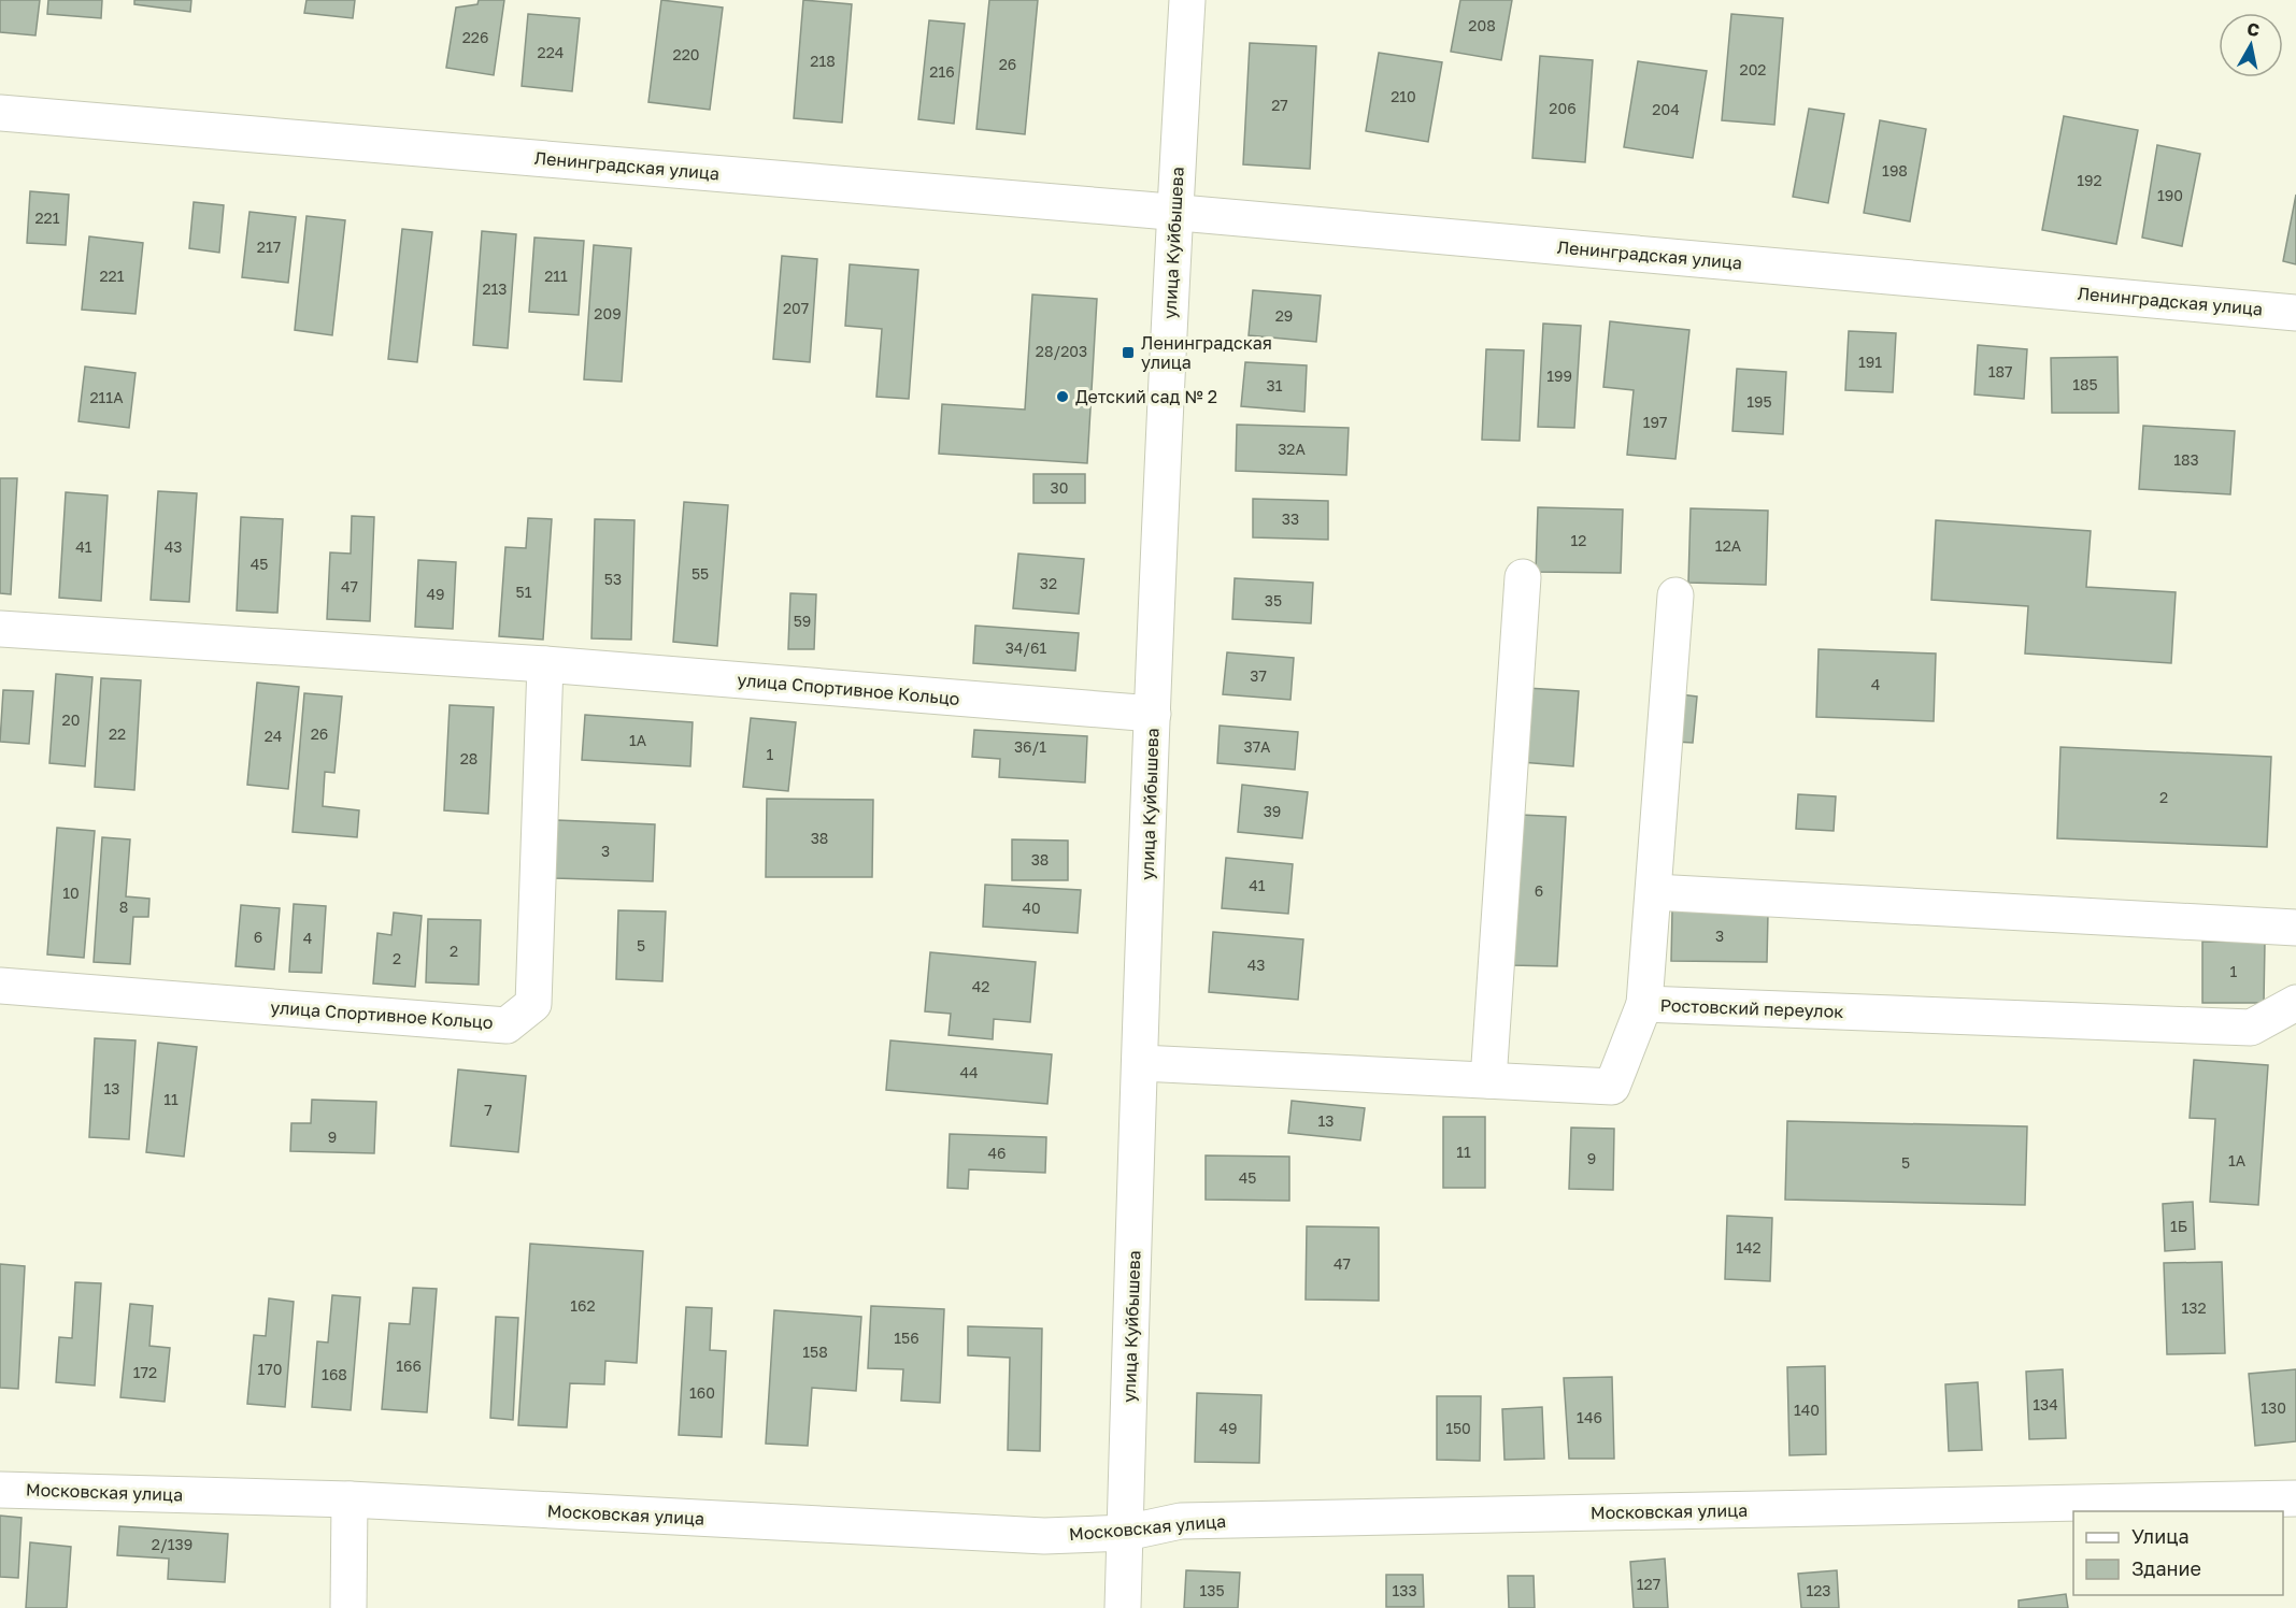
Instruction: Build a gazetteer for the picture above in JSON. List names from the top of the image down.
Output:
{
  "streets": {
    "street": [
      "Ленинградская улица",
      "улица Куйбышева",
      "улица Спортивное Кольцо",
      "Ростовский переулок",
      "Московская улица"
    ]
  },
  "crossings": [
    ["Ленинградская улица", "улица Куйбышева"],
    ["улица Куйбышева", "улица Спортивное Кольцо"],
    ["улица Куйбышева", "Ростовский переулок"],
    ["улица Куйбышева", "Московская улица"]
  ],
  "places": {
    "transit": ["Ленинградская улица"],
    "other": ["Детский сад № 2"]
  },
  "house_numbers": [
    "208",
    "226",
    "224",
    "220",
    "218",
    "26",
    "202",
    "216",
    "210",
    "27",
    "206",
    "204",
    "198",
    "192",
    "190",
    "221",
    "217",
    "221",
    "211",
    "213",
    "207",
    "209",
    "29",
    "28/203",
    "191",
    "187",
    "199",
    "185",
    "31",
    "211А",
    "195",
    "197",
    "32А",
    "183",
    "30",
    "33",
    "12",
    "12А",
    "41",
    "43",
    "45",
    "55",
    "53",
    "32",
    "47",
    "51",
    "49",
    "35",
    "59",
    "34/61",
    "37",
    "4",
    "20",
    "22",
    "26",
    "24",
    "1А",
    "36/1",
    "37А",
    "1",
    "28",
    "2",
    "39",
    "38",
    "3",
    "38",
    "41",
    "6",
    "10",
    "8",
    "40",
    "3",
    "6",
    "4",
    "5",
    "2",
    "2",
    "43",
    "1",
    "42",
    "44",
    "13",
    "11",
    "7",
    "13",
    "9",
    "11",
    "46",
    "9",
    "1А",
    "5",
    "45",
    "1Б",
    "142",
    "47",
    "162",
    "132",
    "156",
    "158",
    "166",
    "170",
    "172",
    "168",
    "160",
    "134",
    "130",
    "140",
    "146",
    "49",
    "150",
    "2/139",
    "127",
    "135",
    "133",
    "123"
  ],
  "legend": ["Улица", "Здание"],
  "north": "top"
}
